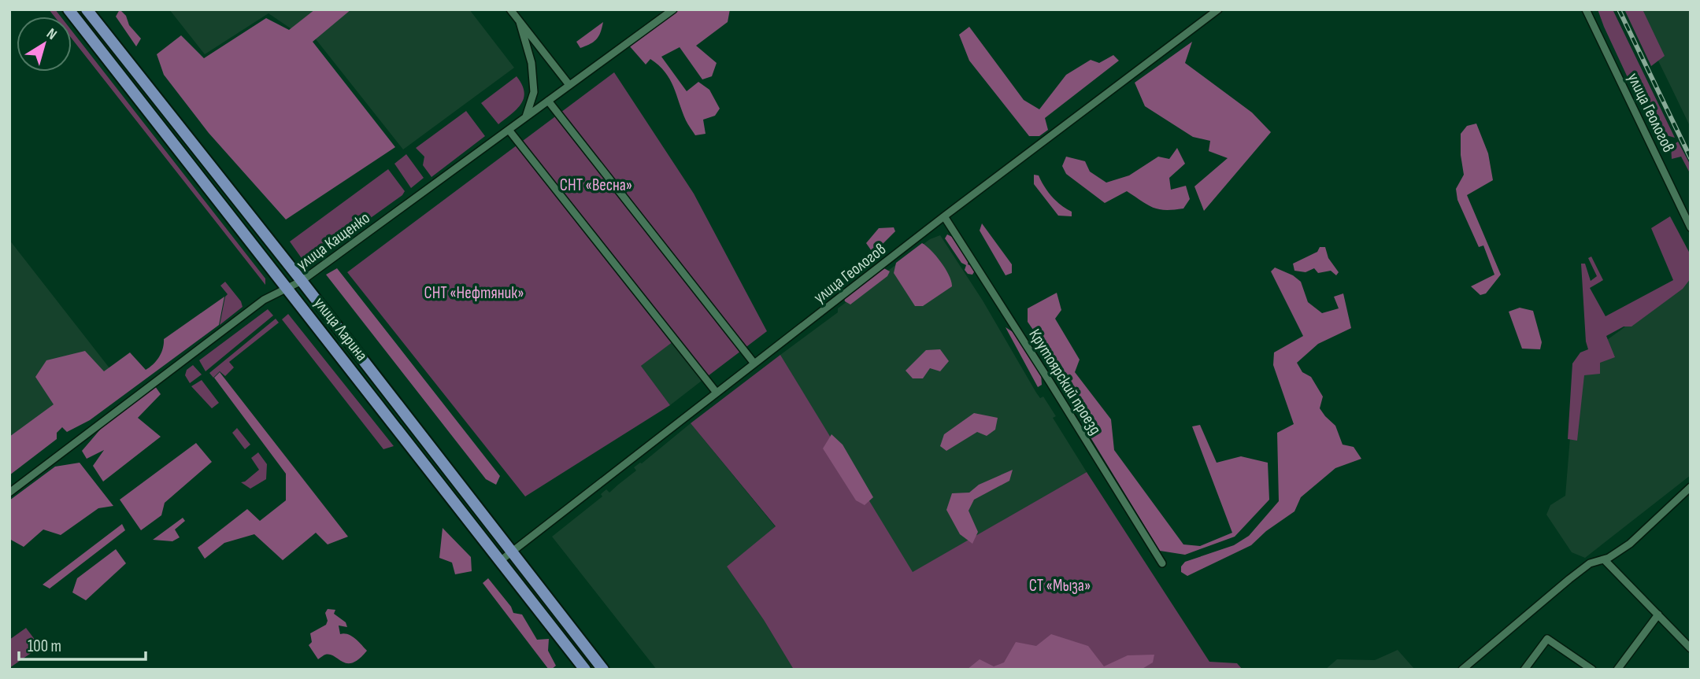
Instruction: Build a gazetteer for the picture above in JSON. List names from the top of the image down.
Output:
{
  "streets": {
    "main road": ["улица Ларина"],
    "street": ["улица Геологов", "улица Кащенко", "Крутоярский проезд"]
  },
  "crossings": [
    ["улица Геологов", "улица Ларина"],
    ["улица Геологов", "Крутоярский проезд"],
    ["улица Кащенко", "улица Ларина"]
  ],
  "parks": ["СНТ «Весна»", "СНТ «Нефтяник»", "СТ «Мыза»"],
  "scale_bar": "100 m",
  "north": "top right"
}
